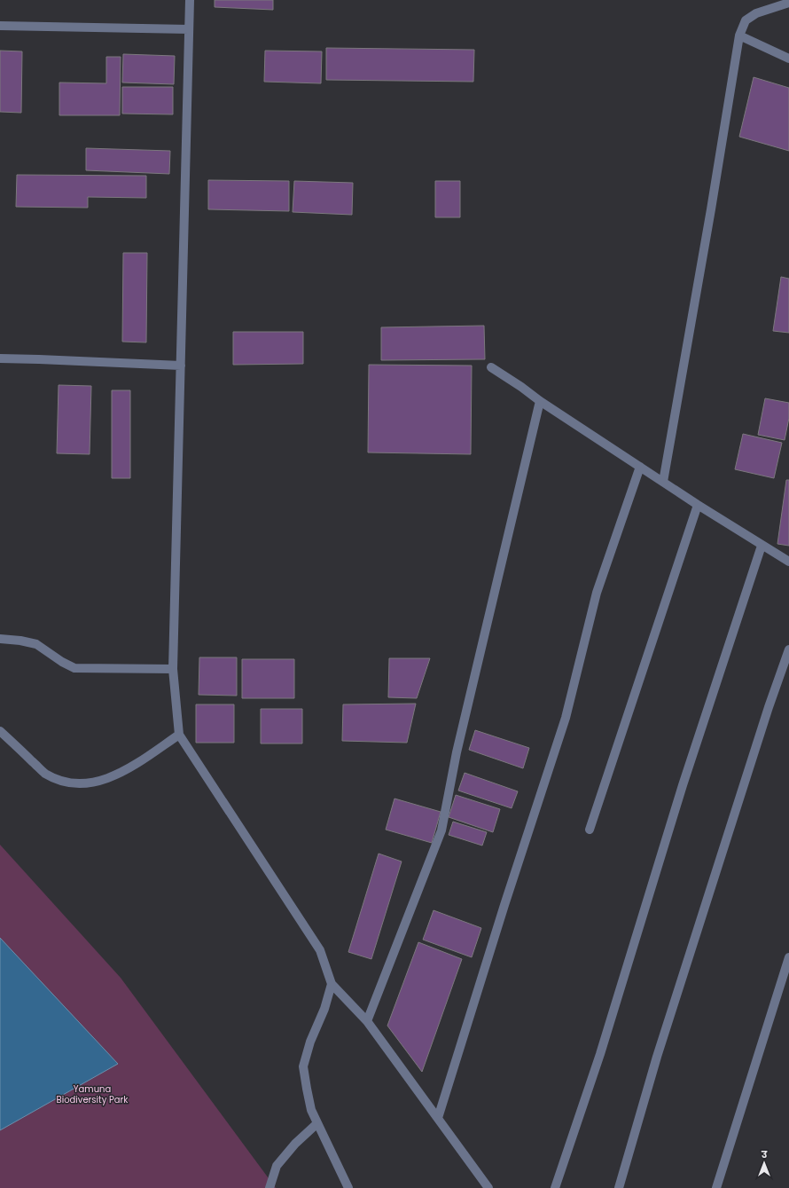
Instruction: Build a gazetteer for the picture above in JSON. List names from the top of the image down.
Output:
{
  "parks": ["Yamuna Biodiversity Park"],
  "north": "top"
}
